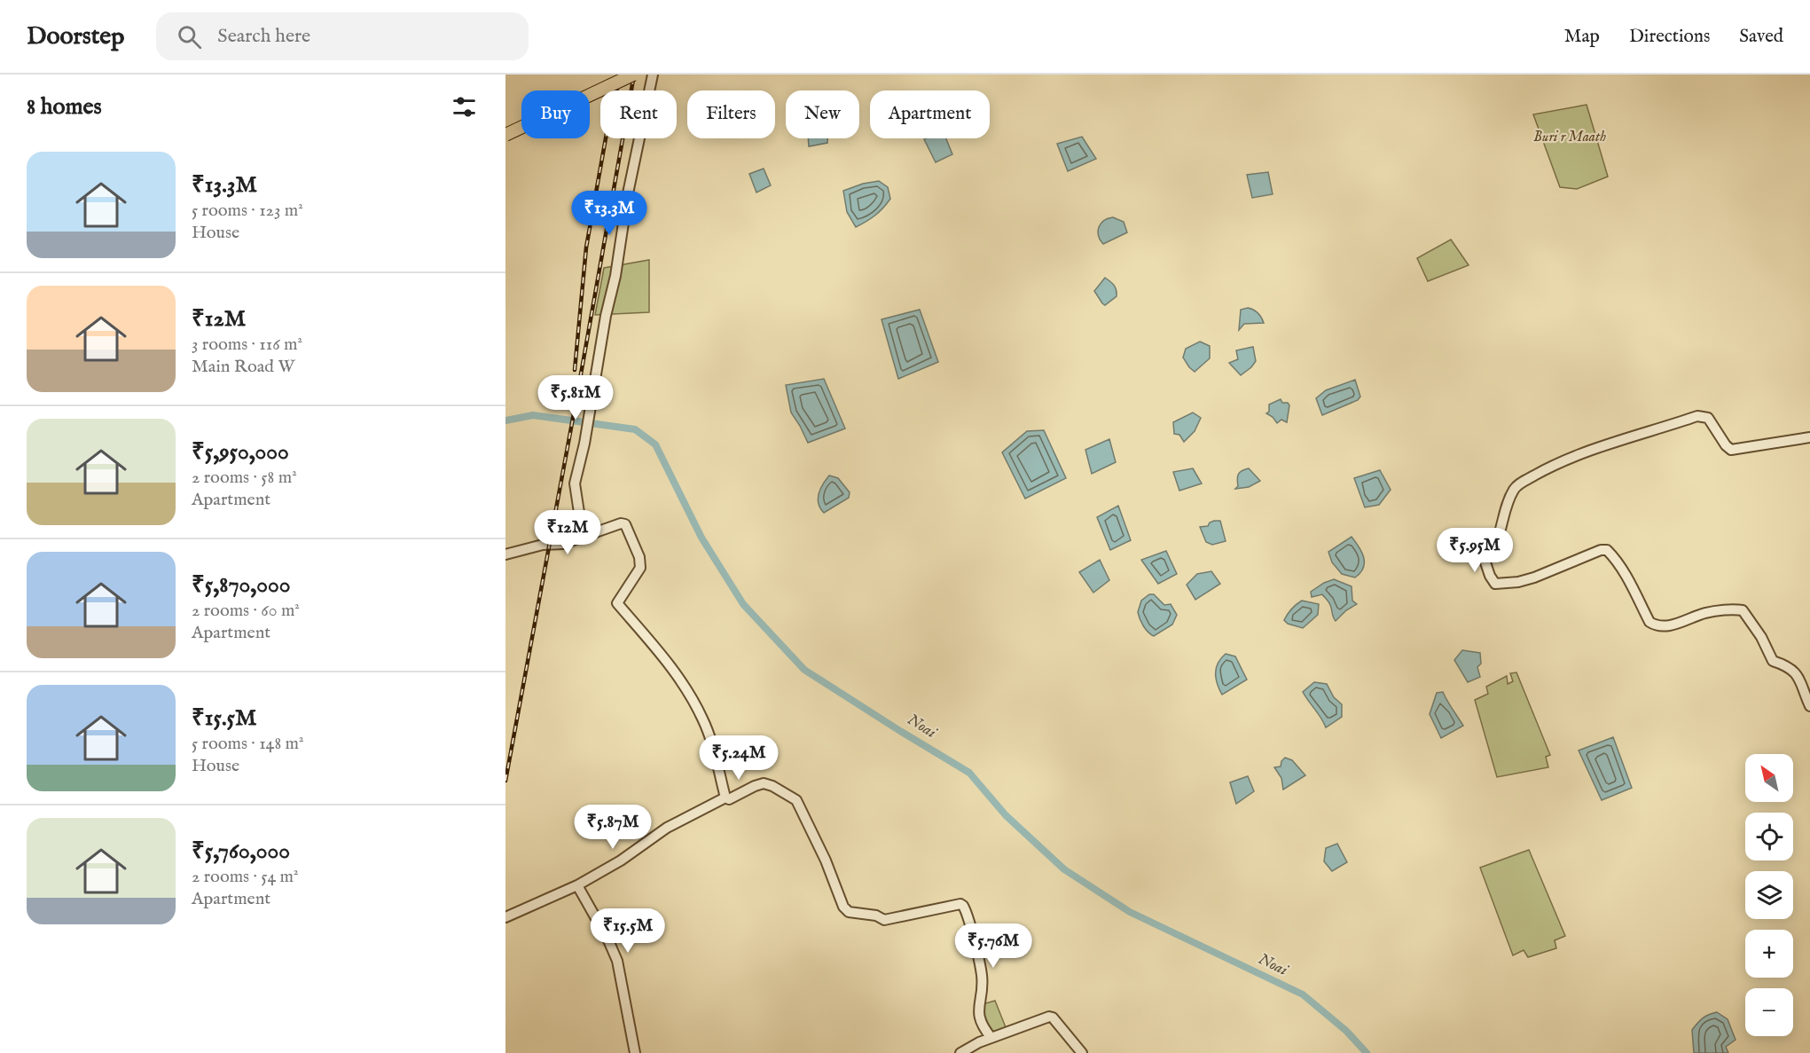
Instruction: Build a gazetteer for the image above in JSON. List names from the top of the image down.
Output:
{
  "water": ["Noai"],
  "parks": ["Buri r Maath"],
  "north": "top left",
  "page": {
    "header": "Doorstep",
    "search": "Search here",
    "nav": ["Map", "Directions", "Saved"],
    "heading": "8 homes",
    "chip": [
      "Buy",
      "Rent",
      "Filters",
      "New",
      "Apartment"
    ],
    "list": [
      {
        "name": "₹13.3M",
        "note": "5 rooms · 123 m² · House"
      },
      {
        "name": "₹12M",
        "note": "3 rooms · 116 m² · Main Road W"
      },
      {
        "name": "₹5,950,000",
        "note": "2 rooms · 58 m² · Apartment"
      },
      {
        "name": "₹5,870,000",
        "note": "2 rooms · 60 m² · Apartment"
      },
      {
        "name": "₹15.5M",
        "note": "5 rooms · 148 m² · House"
      },
      {
        "name": "₹5,760,000",
        "note": "2 rooms · 54 m² · Apartment"
      }
    ],
    "price": [
      "₹13.3M",
      "₹5.81M",
      "₹12M",
      "₹5.95M",
      "₹5.24M",
      "₹5.87M",
      "₹15.5M",
      "₹5.76M"
    ],
    "map_buttons": ["+", "−"]
  }
}
